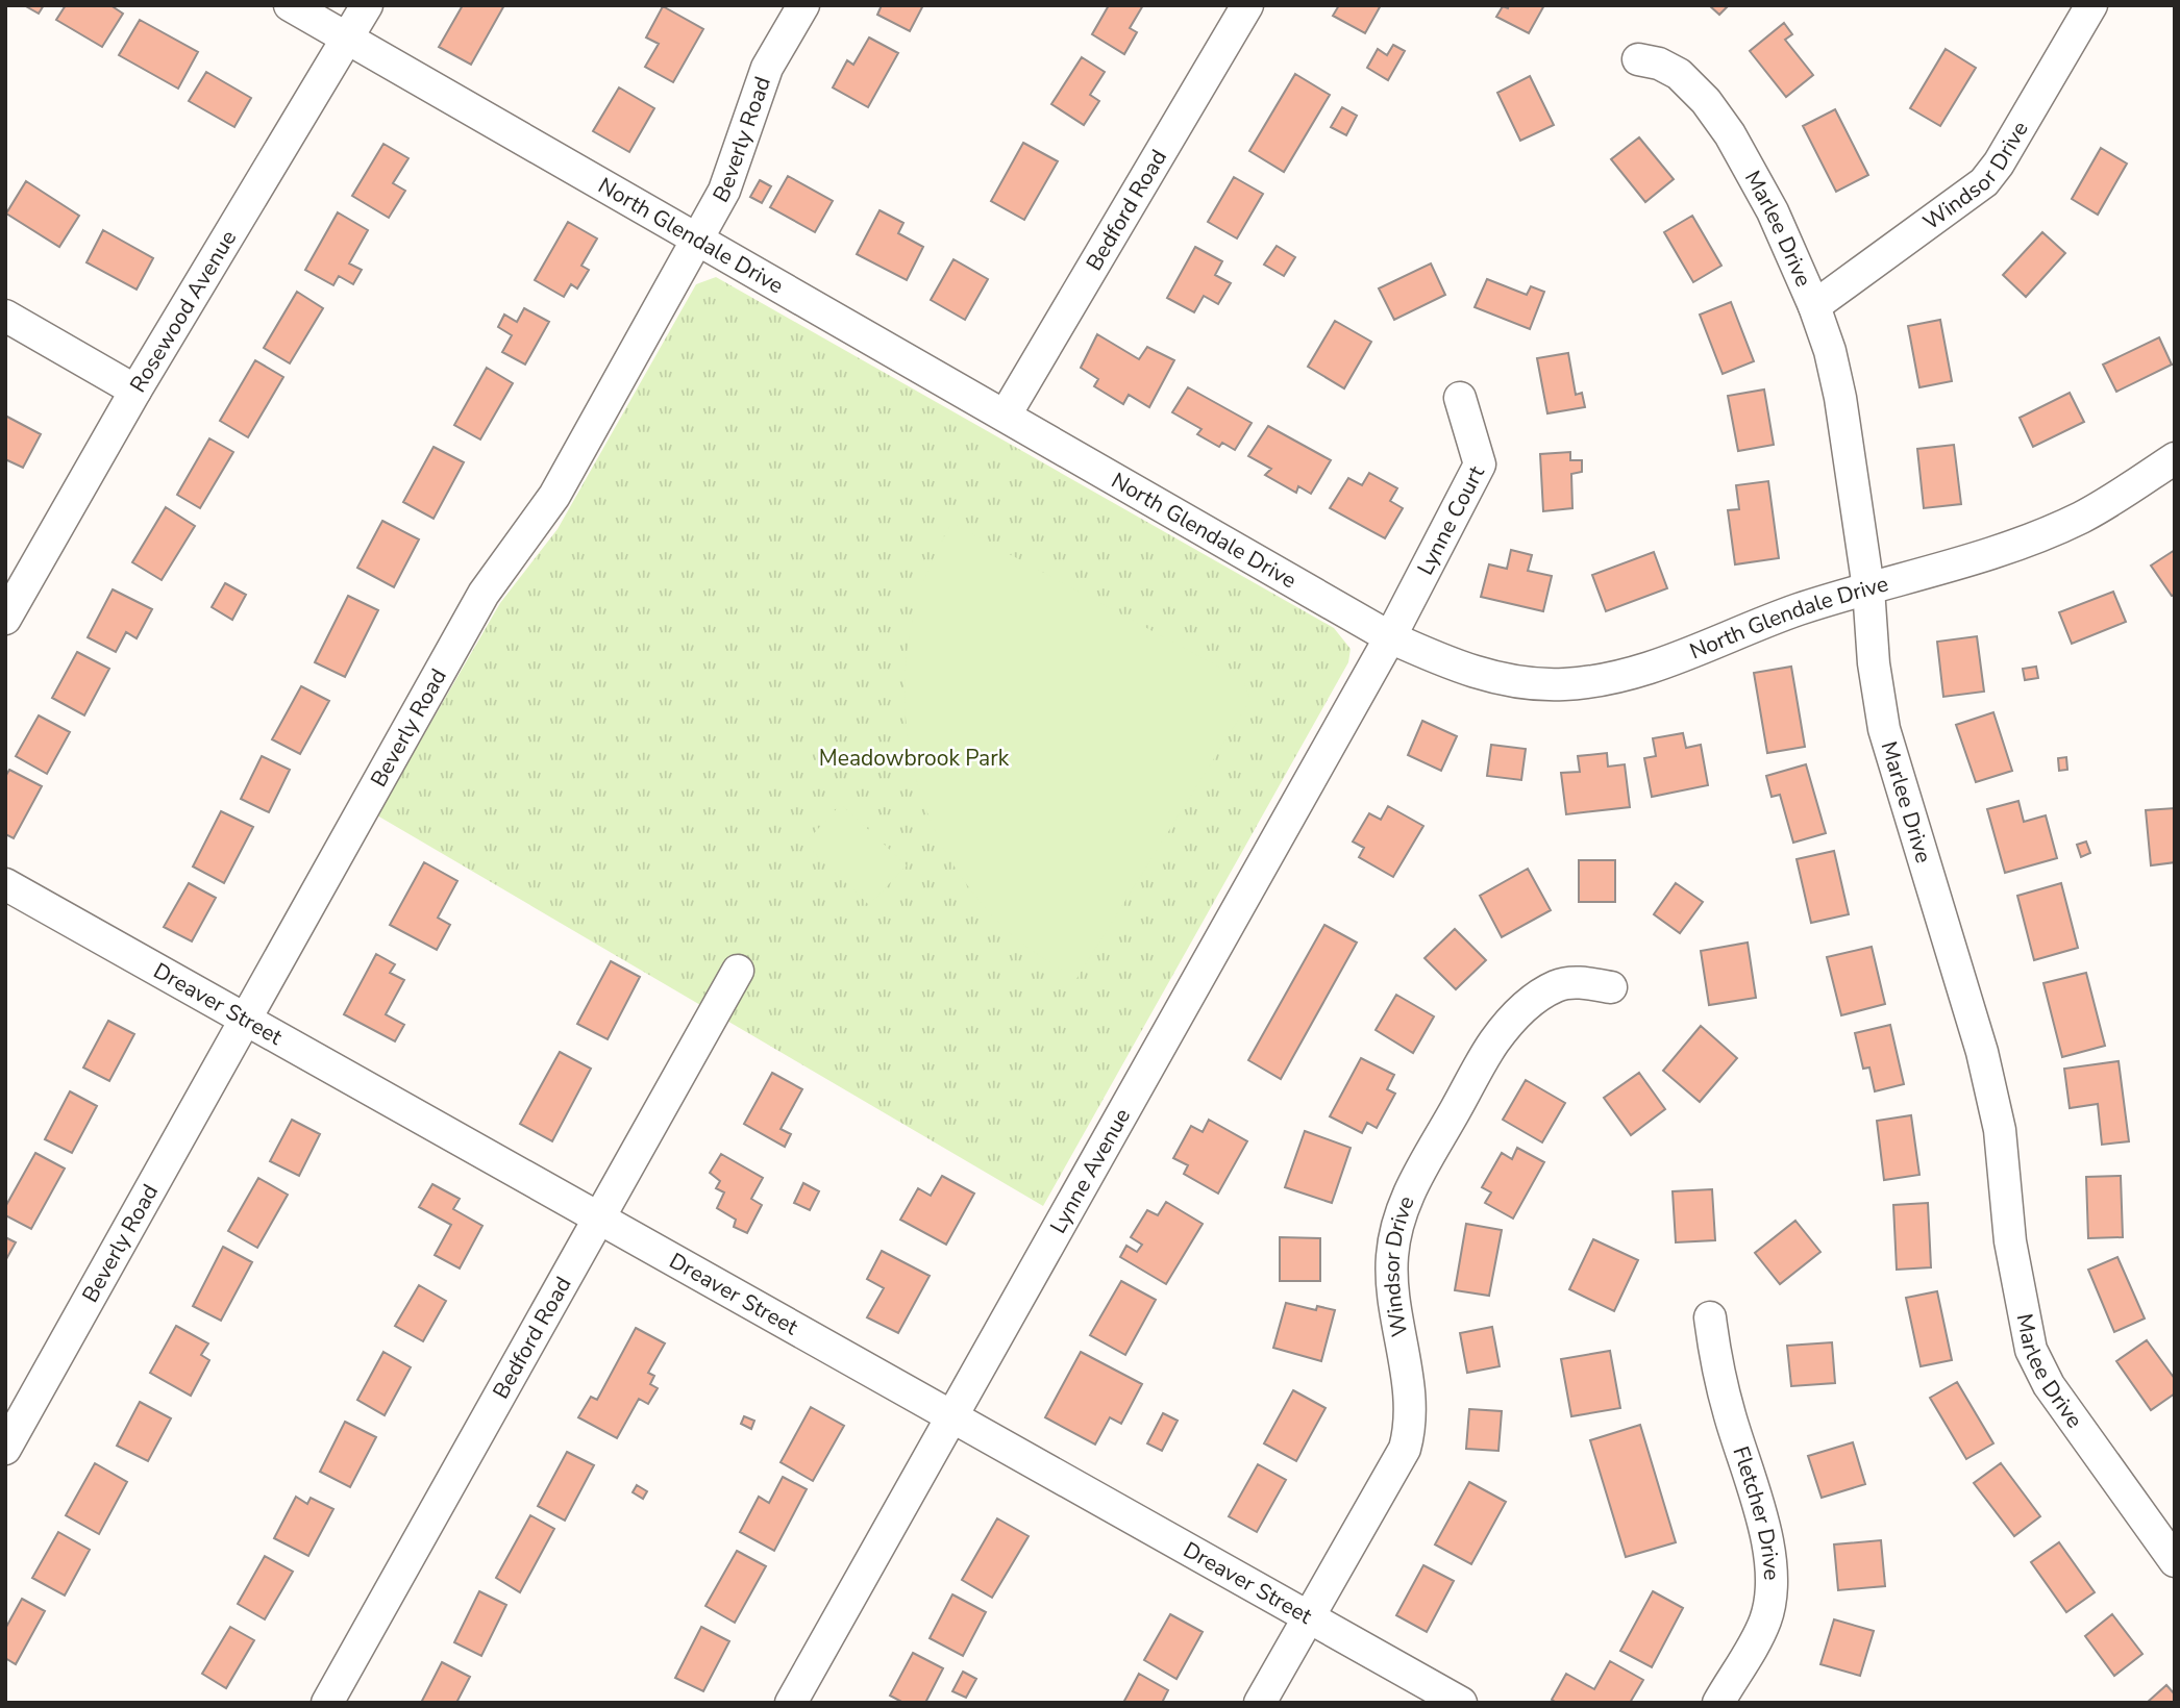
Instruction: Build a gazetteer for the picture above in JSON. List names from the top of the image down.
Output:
{
  "streets": {
    "street": [
      "Beverly Road",
      "Windsor Drive",
      "Bedford Road",
      "Marlee Drive",
      "North Glendale Drive",
      "Rosewood Avenue",
      "Lynne Court",
      "Dreaver Street",
      "Lynne Avenue",
      "Fletcher Drive"
    ]
  },
  "crossings": [
    ["Beverly Road", "North Glendale Drive"],
    ["Beverly Road", "Dreaver Street"],
    ["Windsor Drive", "Marlee Drive"],
    ["Windsor Drive", "Dreaver Street"],
    ["Bedford Road", "North Glendale Drive"],
    ["Bedford Road", "Dreaver Street"],
    ["Marlee Drive", "North Glendale Drive"],
    ["North Glendale Drive", "Rosewood Avenue"],
    ["North Glendale Drive", "Lynne Court"],
    ["North Glendale Drive", "Lynne Avenue"],
    ["Lynne Court", "Lynne Avenue"],
    ["Dreaver Street", "Lynne Avenue"]
  ],
  "parks": ["Meadowbrook Park"]
}
